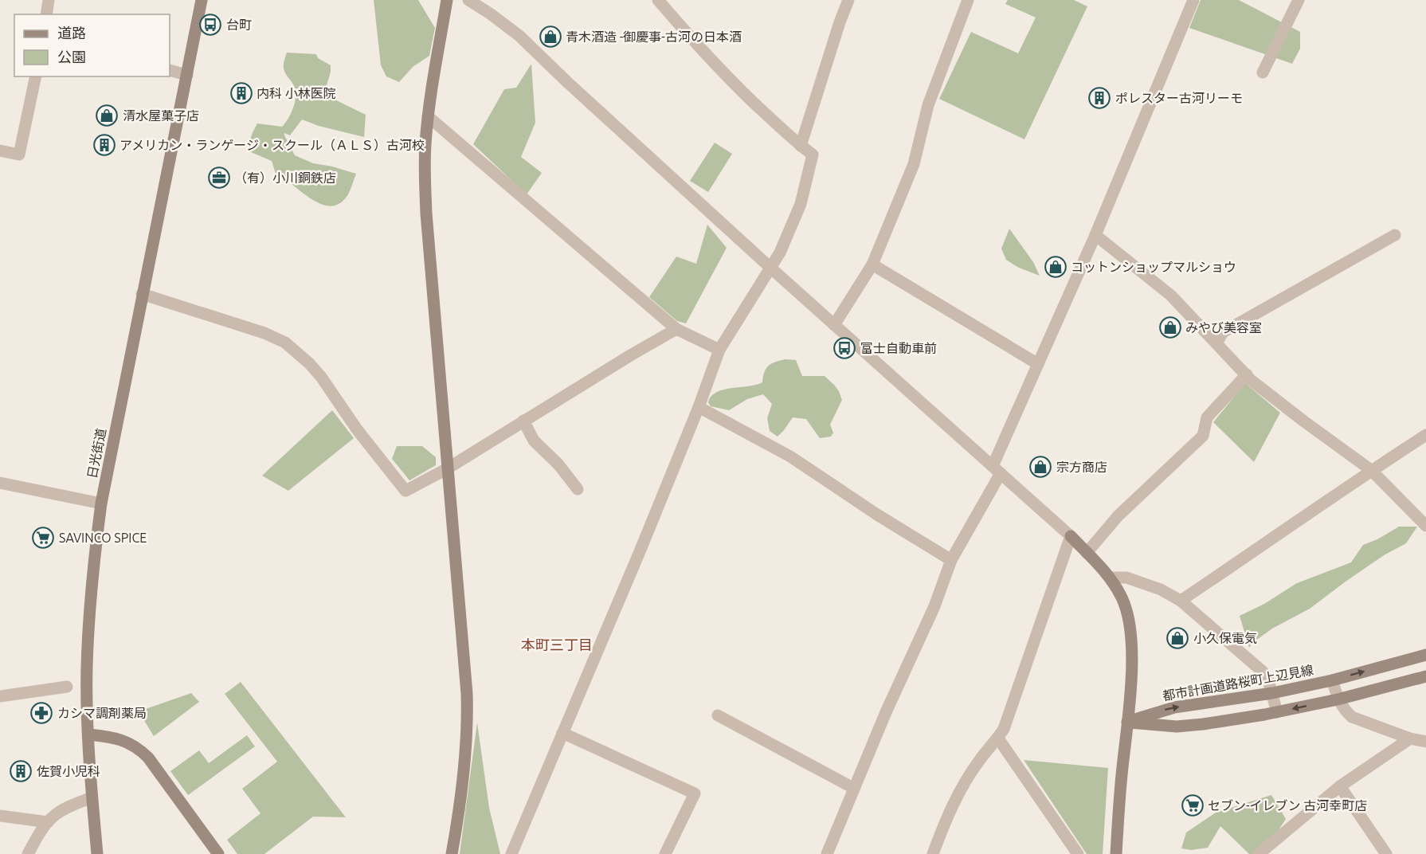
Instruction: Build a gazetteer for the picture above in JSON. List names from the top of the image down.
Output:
{
  "streets": {
    "street": ["日光街道", "都市計画道路桜町上辺見線"]
  },
  "districts": ["本町三丁目"],
  "places": {
    "bus stop": ["台町", "富士自動車前"],
    "shop": [
      "青木酒造 -御慶事-古河の日本酒",
      "清水屋菓子店",
      "コットンショップマルショウ",
      "みやび美容室",
      "宗方商店",
      "小久保電気"
    ],
    "building": [
      "内科 小林医院",
      "ポレスター古河リーモ",
      "アメリカン・ランゲージ・スクール（ＡＬＳ）古河校",
      "佐賀小児科"
    ],
    "office": ["（有）小川銅鉄店"],
    "supermarket": ["SAVINCO SPICE", "セブン-イレブン 古河幸町店"],
    "pharmacy": ["カシマ調剤薬局"]
  },
  "legend": ["道路", "公園"]
}
